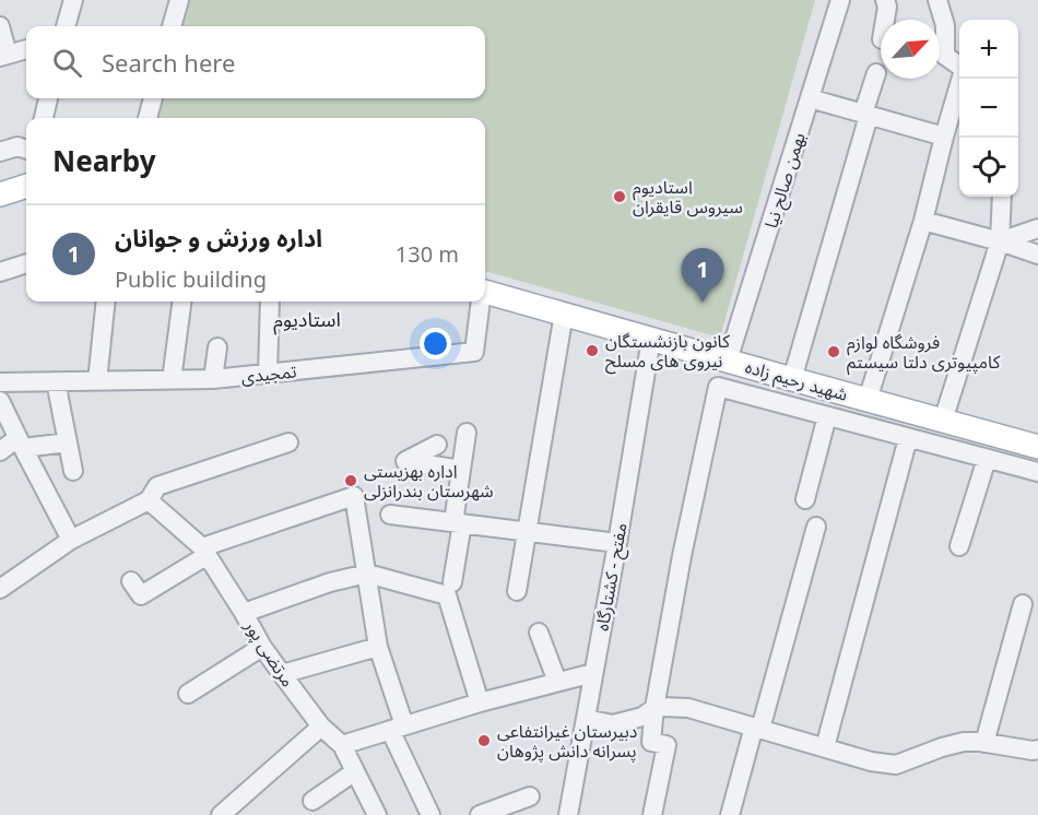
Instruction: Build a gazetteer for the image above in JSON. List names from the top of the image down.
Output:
{
  "streets": {
    "main road": ["شهید رحیم زاده"],
    "street": [
      "بهمن صالح نیا",
      "تمجیدی",
      "مفتح - کشتارگاه",
      "مرتضی پور"
    ]
  },
  "crossings": [
    ["بهمن صالح نیا", "شهید رحیم زاده"],
    ["شهید رحیم زاده", "مفتح - کشتارگاه"]
  ],
  "districts": ["استادیوم"],
  "places": [
    "استادیوم سیروس قایقران",
    "کانون بازنشستگان نیروی های مسلح",
    "فروشگاه لوازم کامپیوتری دلتا سیستم",
    "اداره بهزیستی شهرستان بندرانزلی",
    "دبیرستان غیرانتفاعی پسرانه دانش پژوهان"
  ],
  "north": "top right",
  "page": {
    "map_buttons": ["+", "−"],
    "search": "Search here",
    "heading": "Nearby",
    "list": [
      {
        "mark": "1",
        "name": "اداره ورزش و جوانان",
        "note": "Public building",
        "value": "130 m"
      }
    ],
    "pins": "1"
  }
}
